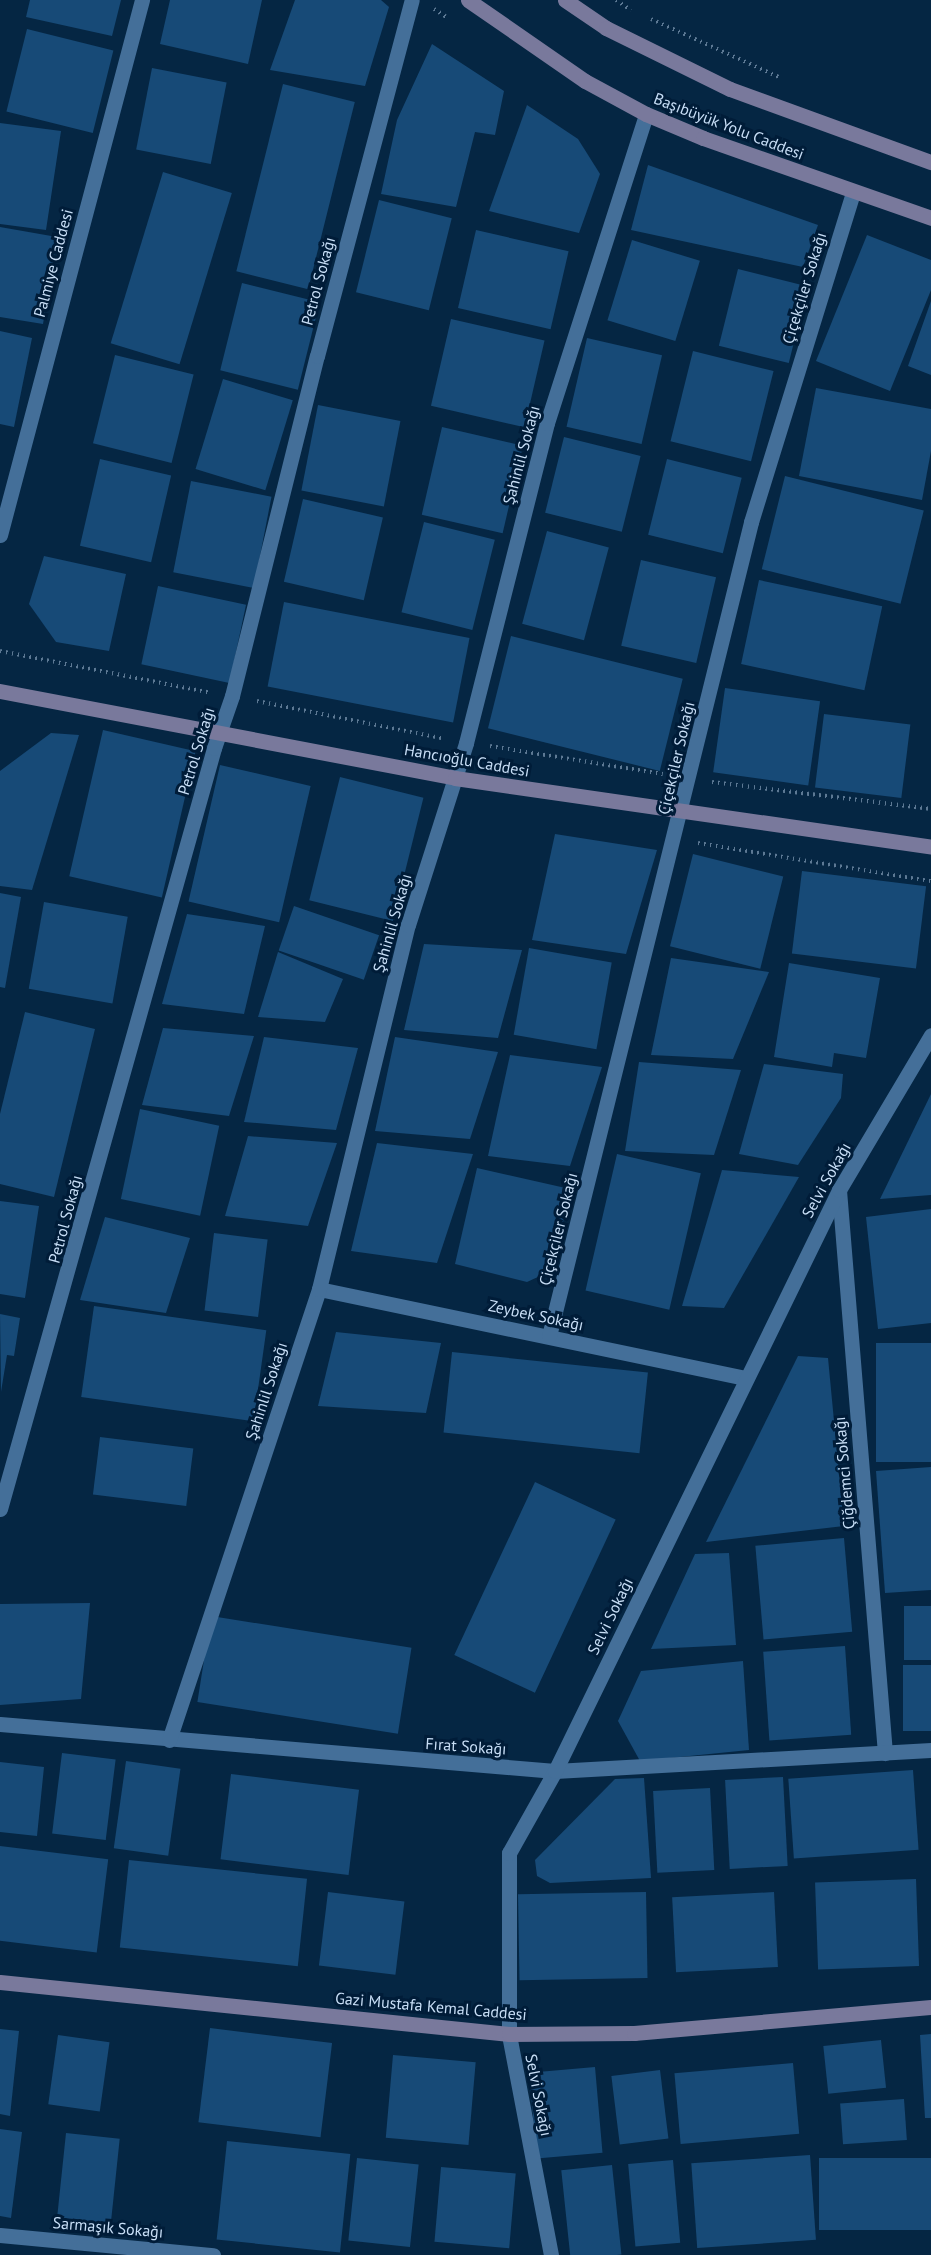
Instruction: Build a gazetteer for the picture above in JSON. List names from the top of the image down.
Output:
{
  "streets": {
    "street": [
      "Başıbüyük Yolu Caddesi",
      "Palmiye Caddesi",
      "Petrol Sokağı",
      "Çiçekçiler Sokağı",
      "Şahinlil Sokağı",
      "Hancıoğlu Caddesi",
      "Selvi Sokağı",
      "Zeybek Sokağı",
      "Çiğdemci Sokağı",
      "Fırat Sokağı",
      "Gazi Mustafa Kemal Caddesi",
      "Sarmaşık Sokağı"
    ]
  },
  "crossings": [
    ["Başıbüyük Yolu Caddesi", "Çiçekçiler Sokağı"],
    ["Başıbüyük Yolu Caddesi", "Şahinlil Sokağı"],
    ["Petrol Sokağı", "Hancıoğlu Caddesi"],
    ["Çiçekçiler Sokağı", "Hancıoğlu Caddesi"],
    ["Çiçekçiler Sokağı", "Zeybek Sokağı"],
    ["Şahinlil Sokağı", "Hancıoğlu Caddesi"],
    ["Şahinlil Sokağı", "Zeybek Sokağı"],
    ["Şahinlil Sokağı", "Fırat Sokağı"],
    ["Selvi Sokağı", "Zeybek Sokağı"],
    ["Selvi Sokağı", "Çiğdemci Sokağı"],
    ["Selvi Sokağı", "Fırat Sokağı"],
    ["Selvi Sokağı", "Gazi Mustafa Kemal Caddesi"],
    ["Çiğdemci Sokağı", "Fırat Sokağı"]
  ]
}
